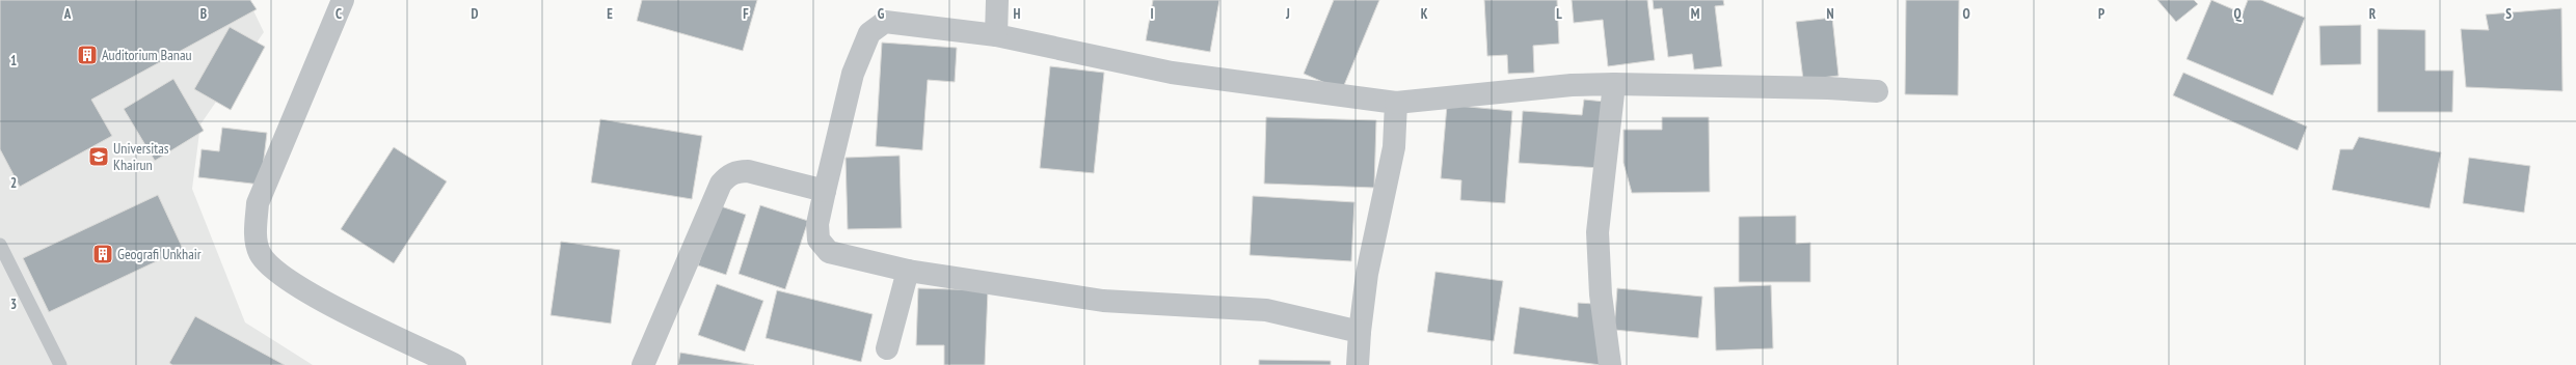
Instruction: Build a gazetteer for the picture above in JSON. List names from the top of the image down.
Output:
{
  "places": {
    "building": ["Auditorium Banau", "Geografi Unkhair"],
    "school or university": ["Universitas Khairun"]
  },
  "grid": {
    "columns": [
      "A",
      "B",
      "C",
      "D",
      "E",
      "F",
      "G",
      "H",
      "I",
      "J",
      "K",
      "L",
      "M",
      "N",
      "O",
      "P",
      "Q",
      "R",
      "S"
    ],
    "rows": ["1", "2", "3"]
  }
}
